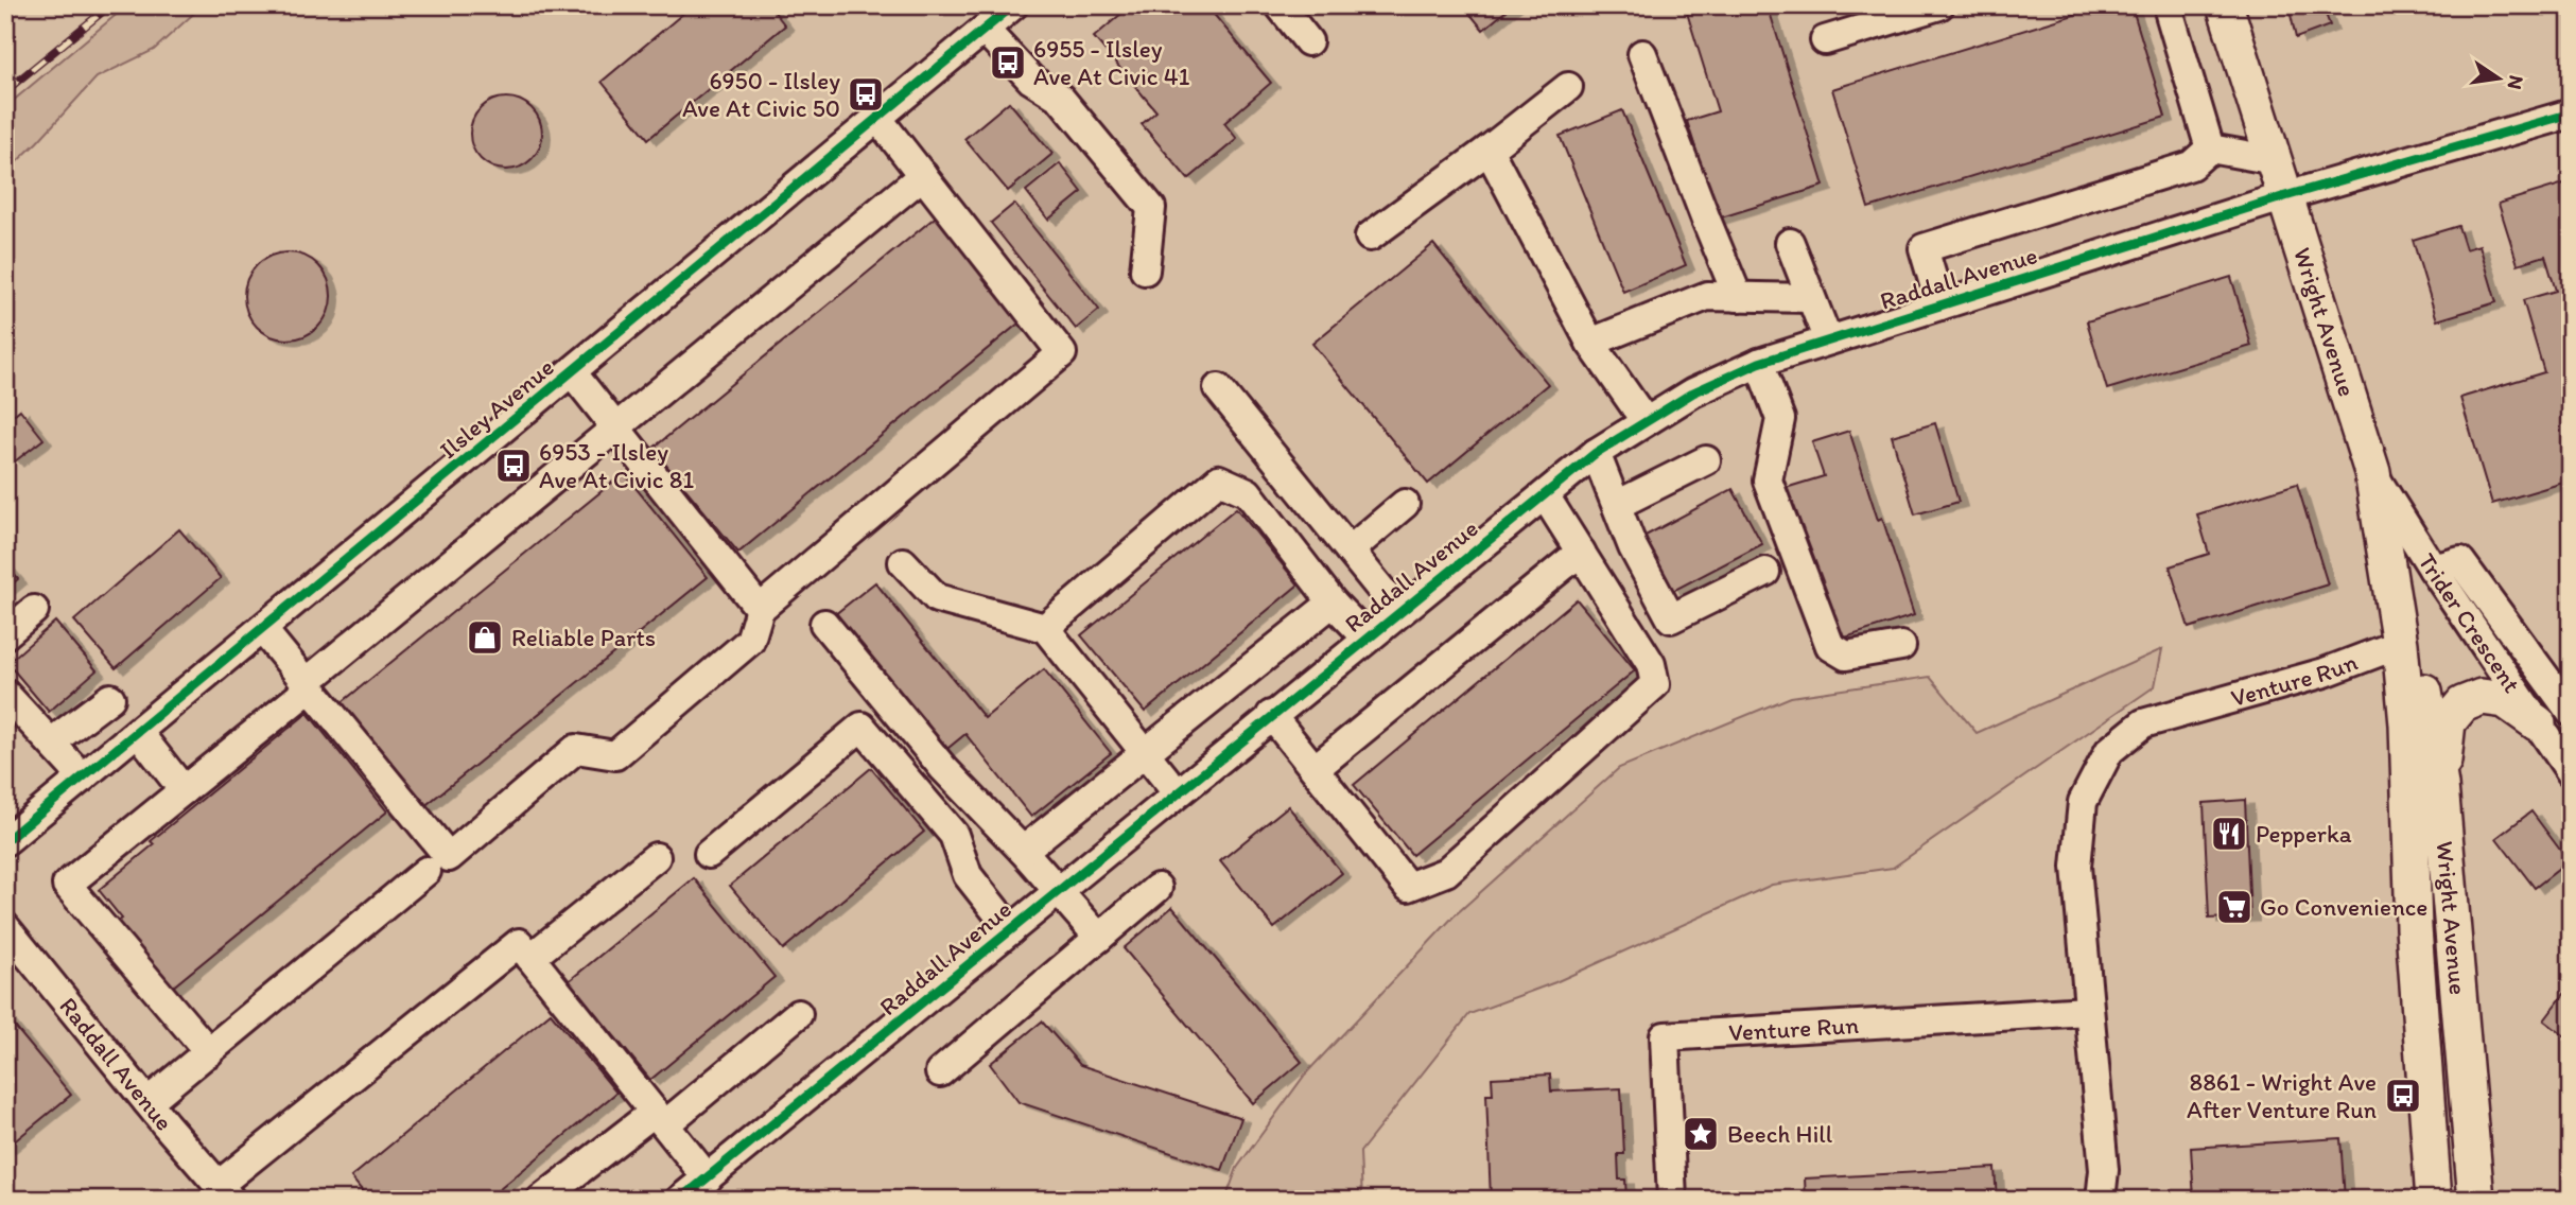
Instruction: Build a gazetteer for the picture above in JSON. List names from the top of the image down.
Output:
{
  "streets": {
    "main road": ["Wright Avenue"],
    "street": [
      "Raddall Avenue",
      "Ilsley Avenue",
      "Trider Crescent",
      "Venture Run"
    ]
  },
  "crossings": [
    ["Raddall Avenue", "Wright Avenue"],
    ["Wright Avenue", "Trider Crescent"],
    ["Wright Avenue", "Venture Run"]
  ],
  "places": {
    "bus stop": [
      "6955 - Ilsley Ave At Civic 41",
      "6950 - Ilsley Ave At Civic 50",
      "6953 - Ilsley Ave At Civic 81",
      "8861 - Wright Ave After Venture Run"
    ],
    "shop": ["Reliable Parts"],
    "restaurant": ["Pepperka"],
    "supermarket": ["Go Convenience"],
    "place": ["Beech Hill"]
  },
  "north": "right"
}
